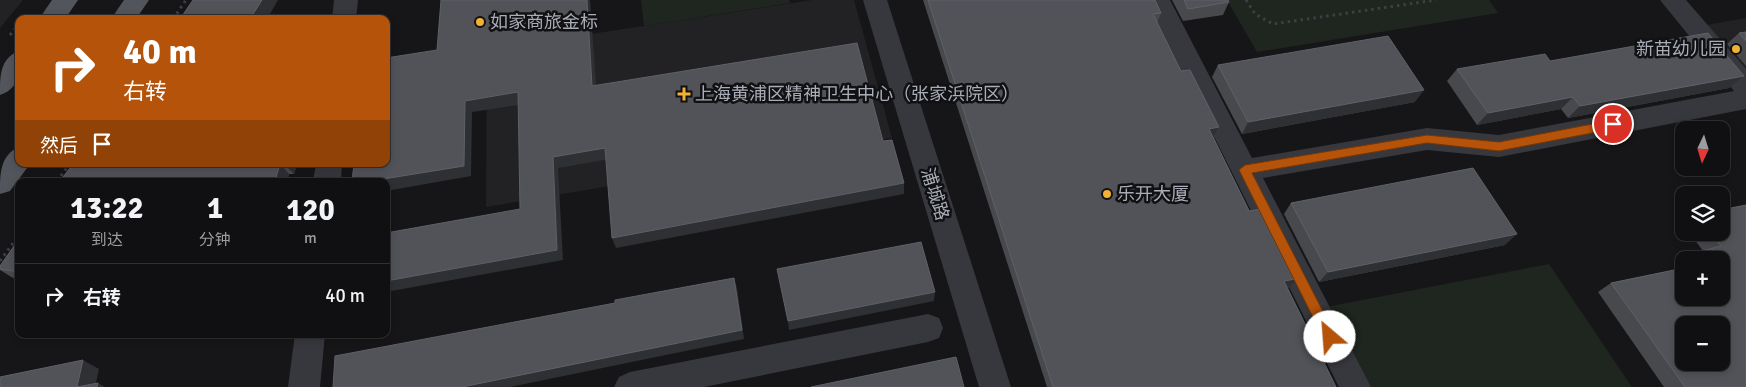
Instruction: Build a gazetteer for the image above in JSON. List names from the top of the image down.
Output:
{
  "streets": {
    "street": ["浦城路"]
  },
  "places": {
    "other": ["如家商旅金标", "新苗幼儿园", "乐开大厦"],
    "health": ["上海黄浦区精神卫生中心（张家浜院区）"]
  },
  "north": "bottom",
  "page": {
    "turn": ["40 m", "右转"],
    "then": "然后",
    "map_buttons": ["+", "−"],
    "eta": [
      "13:22",
      "到达",
      "1",
      "分钟",
      "120",
      "m"
    ],
    "list": [
      {
        "name": "右转",
        "value": "40 m"
      }
    ]
  }
}
